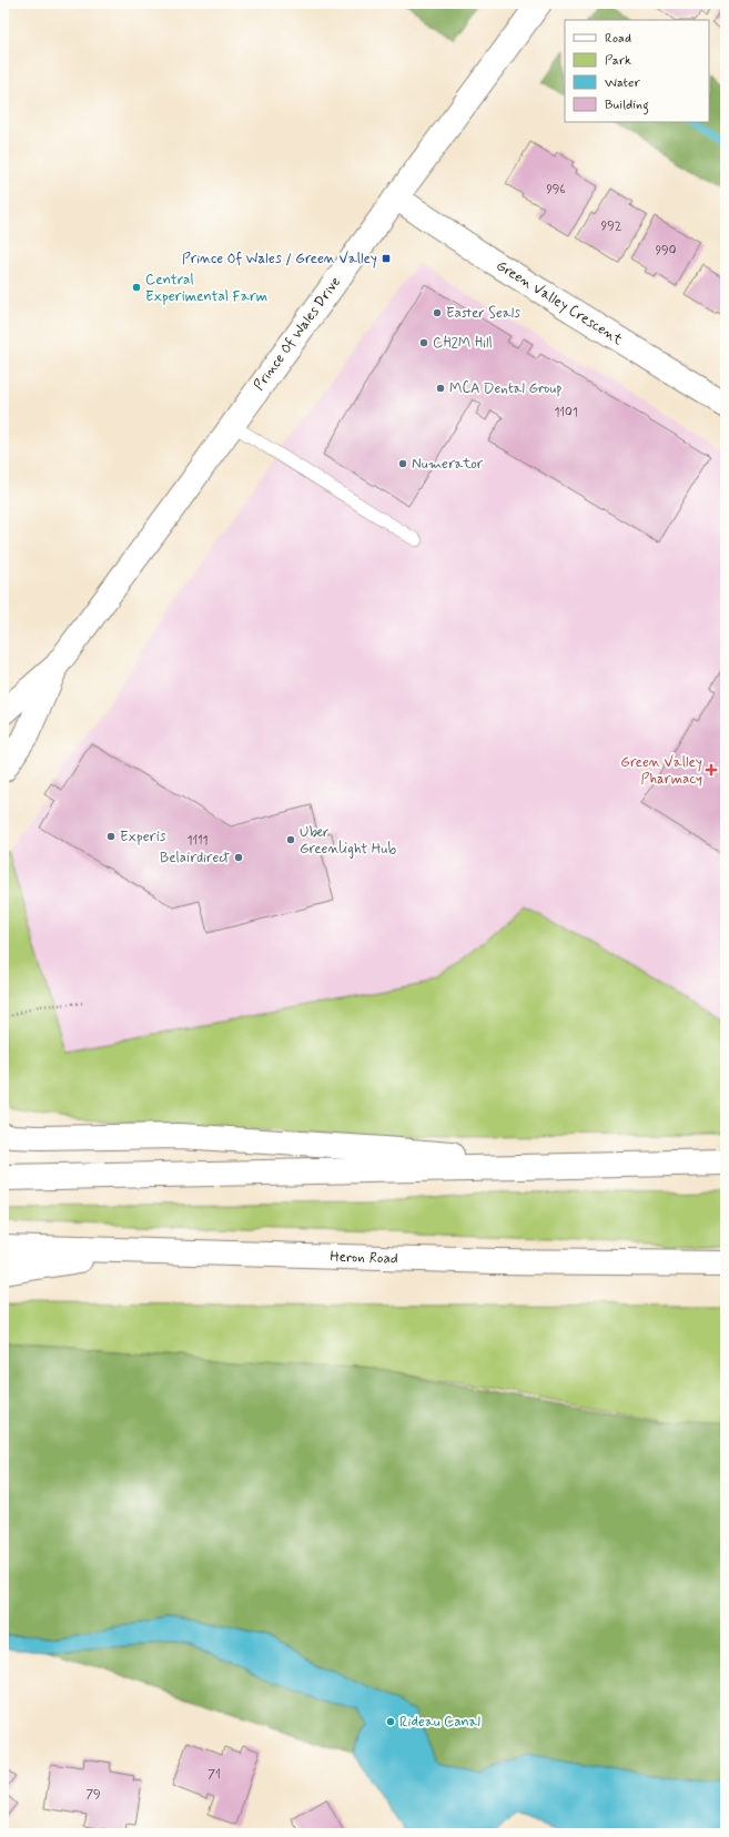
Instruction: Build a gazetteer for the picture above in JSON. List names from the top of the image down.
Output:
{
  "streets": {
    "main road": ["Green Valley Crescent", "Prince Of Wales Drive", "Heron Road"]
  },
  "crossings": [
    ["Green Valley Crescent", "Prince Of Wales Drive"]
  ],
  "places": {
    "transit": ["Prince Of Wales / Green Valley"],
    "other": [
      "Central Experimental Farm",
      "Easter Seals",
      "CH2M Hill",
      "MCA Dental Group",
      "Numerator",
      "Experis",
      "Uber Greenlight Hub",
      "Belairdirect",
      "Rideau Canal"
    ],
    "health": ["Green Valley Pharmacy"]
  },
  "house_numbers": [
    "996",
    "992",
    "990",
    "1101",
    "1111",
    "71",
    "79"
  ],
  "legend": [
    "Road",
    "Park",
    "Water",
    "Building"
  ]
}
